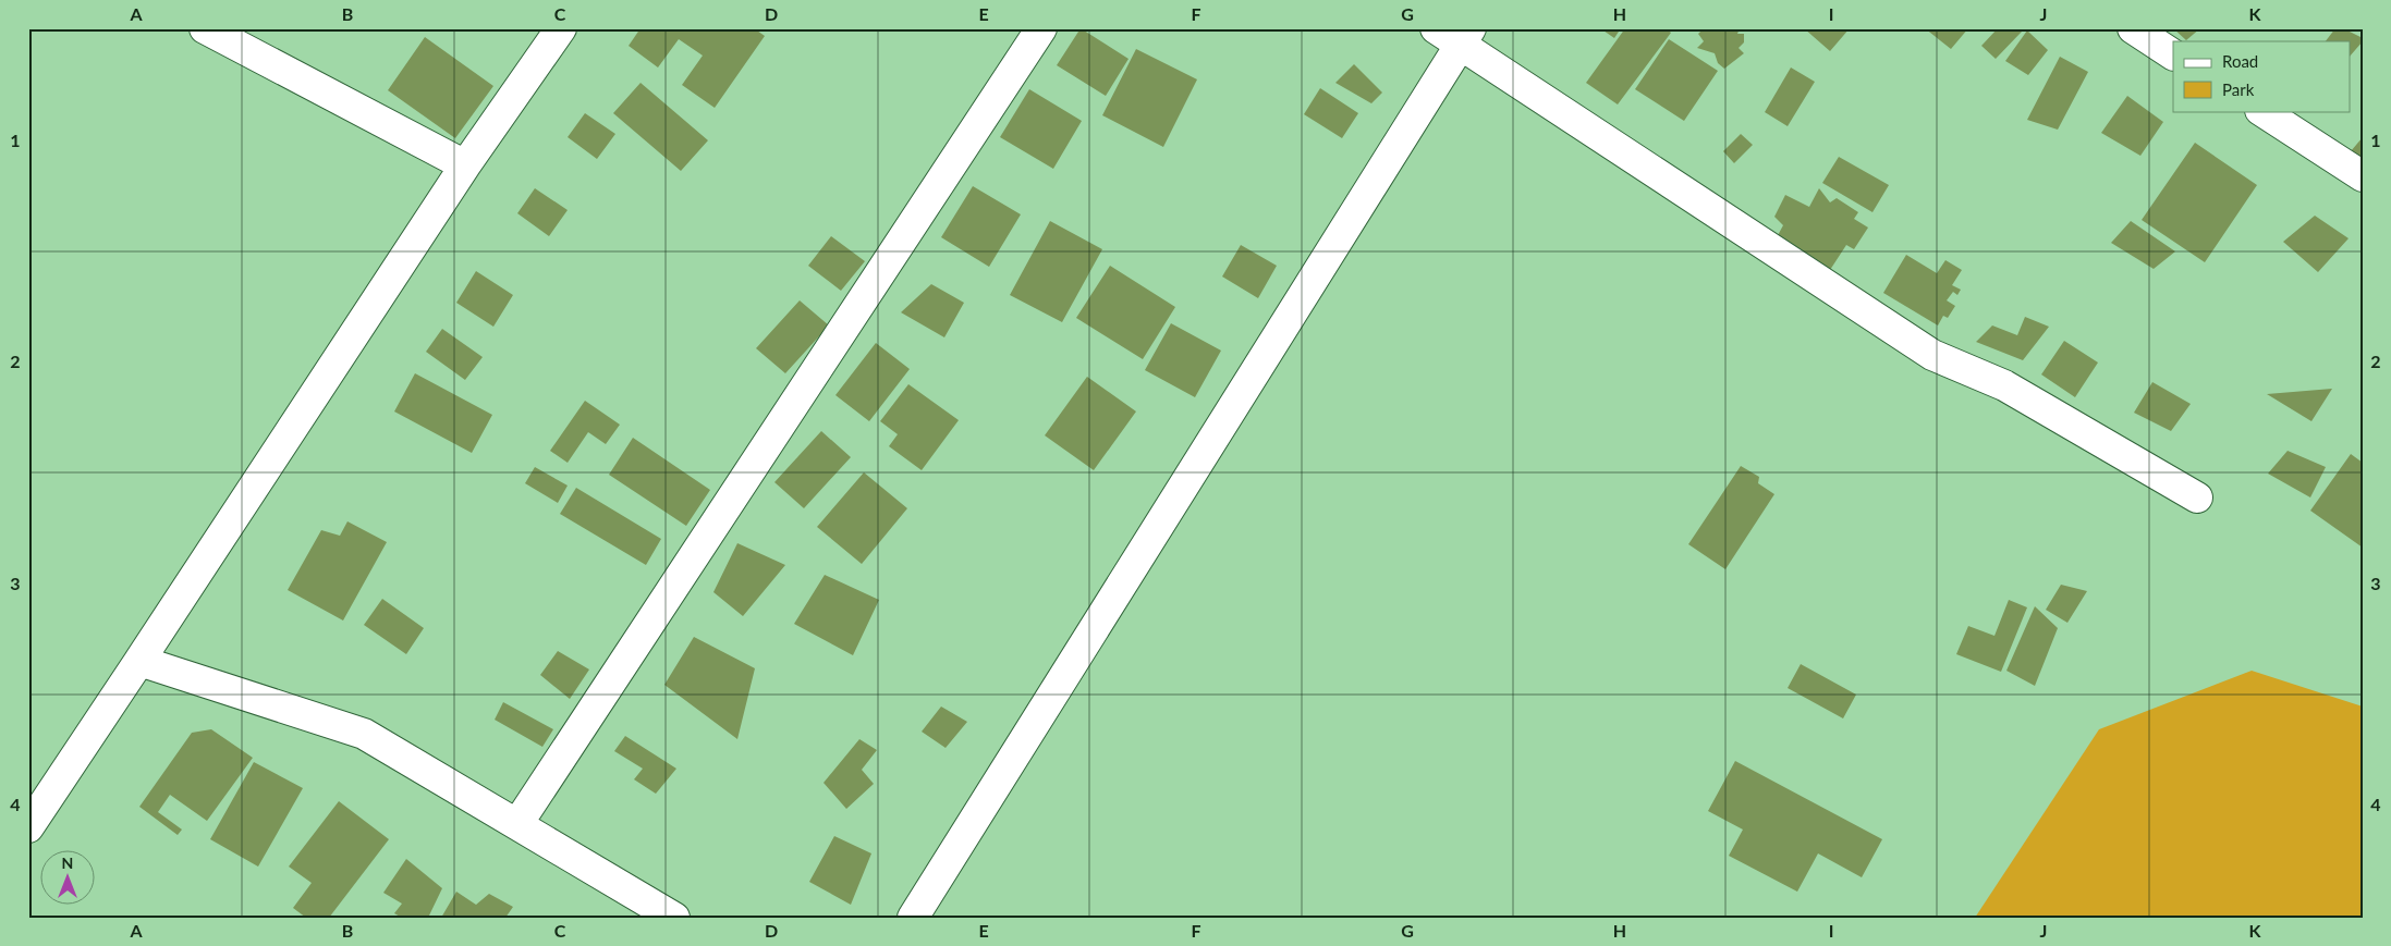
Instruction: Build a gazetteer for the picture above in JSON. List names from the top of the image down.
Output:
{
  "legend": ["Road", "Park"],
  "north": "top",
  "grid": {
    "columns": [
      "A",
      "B",
      "C",
      "D",
      "E",
      "F",
      "G",
      "H",
      "I",
      "J",
      "K"
    ],
    "rows": [
      "1",
      "2",
      "3",
      "4"
    ]
  }
}
